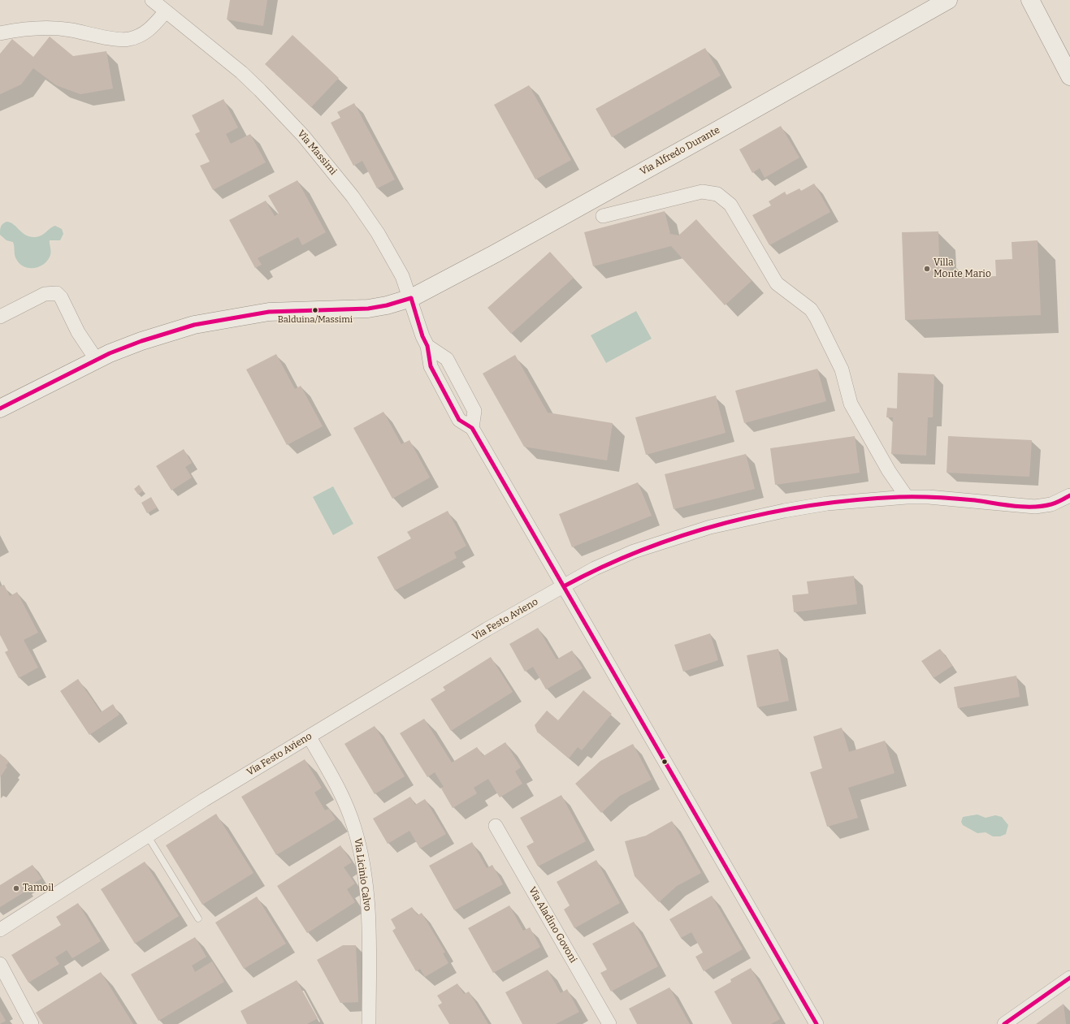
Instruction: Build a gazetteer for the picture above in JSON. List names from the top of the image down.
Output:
{
  "streets": {
    "street": [
      "Via Alfredo Durante",
      "Via Massimi",
      "Via Festo Avieno",
      "Via Licinio Calvo",
      "Via Aladino Govoni"
    ]
  },
  "crossings": [
    ["Via Alfredo Durante", "Via Massimi"],
    ["Via Massimi", "Via Festo Avieno"],
    ["Via Festo Avieno", "Via Licinio Calvo"]
  ],
  "places": ["Villa Monte Mario", "Balduina/Massimi", "Tamoil"]
}
